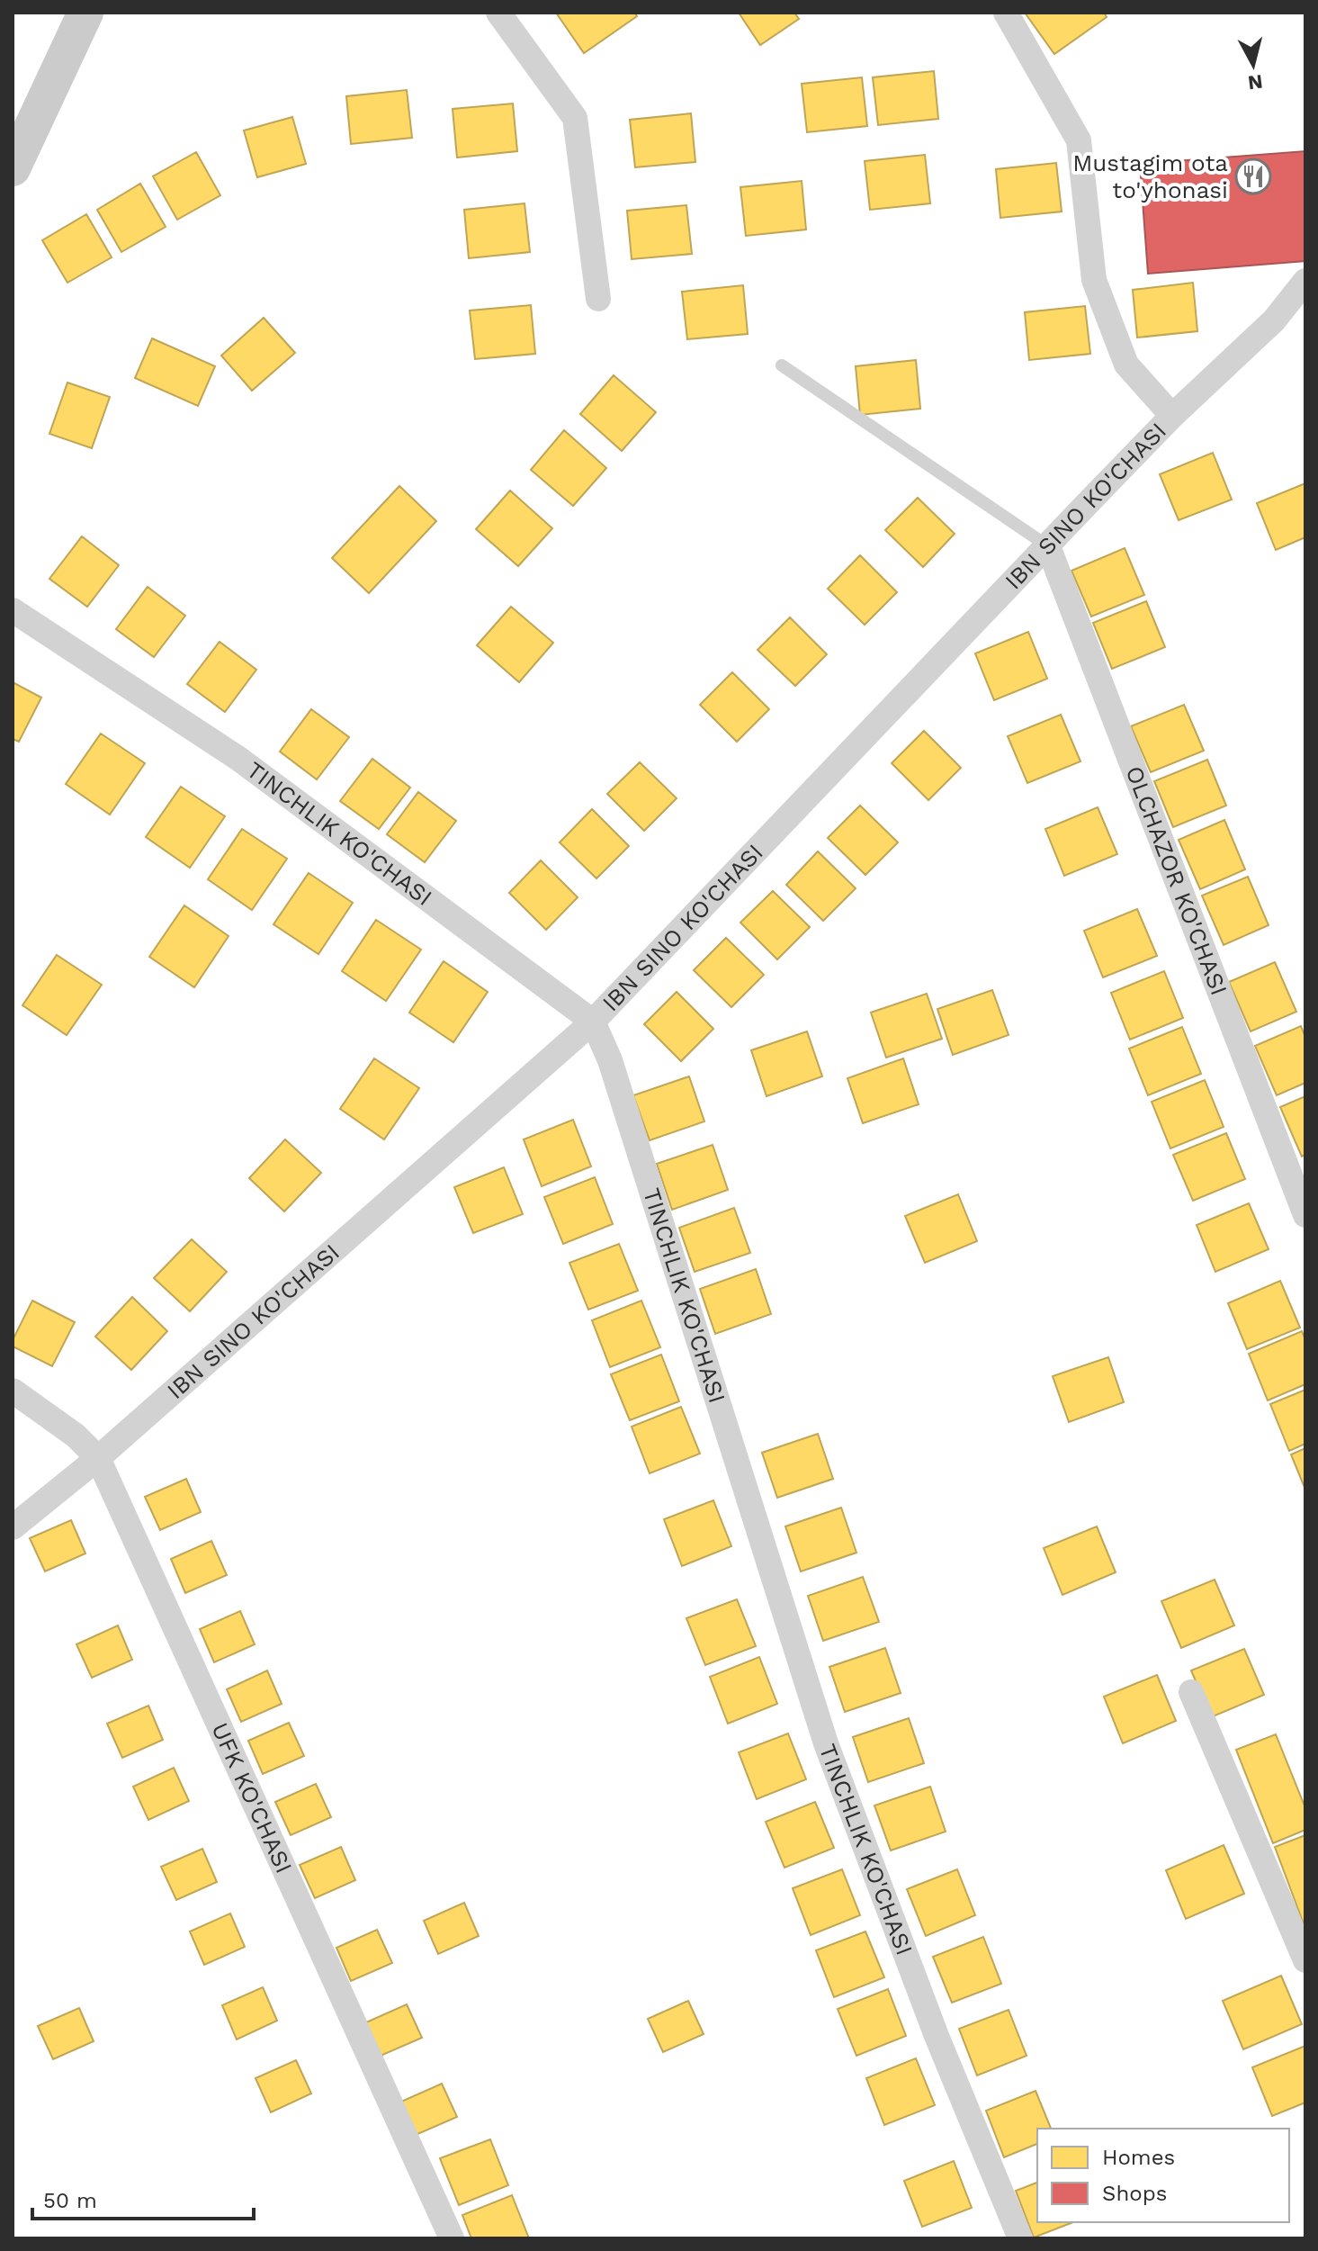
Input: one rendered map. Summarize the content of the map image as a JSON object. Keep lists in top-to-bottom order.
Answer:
{
  "streets": {
    "street": [
      "IBN SINO KO'CHASI",
      "TINCHLIK KO'CHASI",
      "OLCHAZOR KO'CHASI",
      "UFK KO'CHASI"
    ]
  },
  "crossings": [
    ["IBN SINO KO'CHASI", "TINCHLIK KO'CHASI"],
    ["IBN SINO KO'CHASI", "OLCHAZOR KO'CHASI"],
    ["IBN SINO KO'CHASI", "UFK KO'CHASI"]
  ],
  "places": {
    "restaurant": ["Mustagim ota to'yhonasi"]
  },
  "legend": ["Homes", "Shops"],
  "scale_bar": "50 m",
  "north": "bottom"
}
